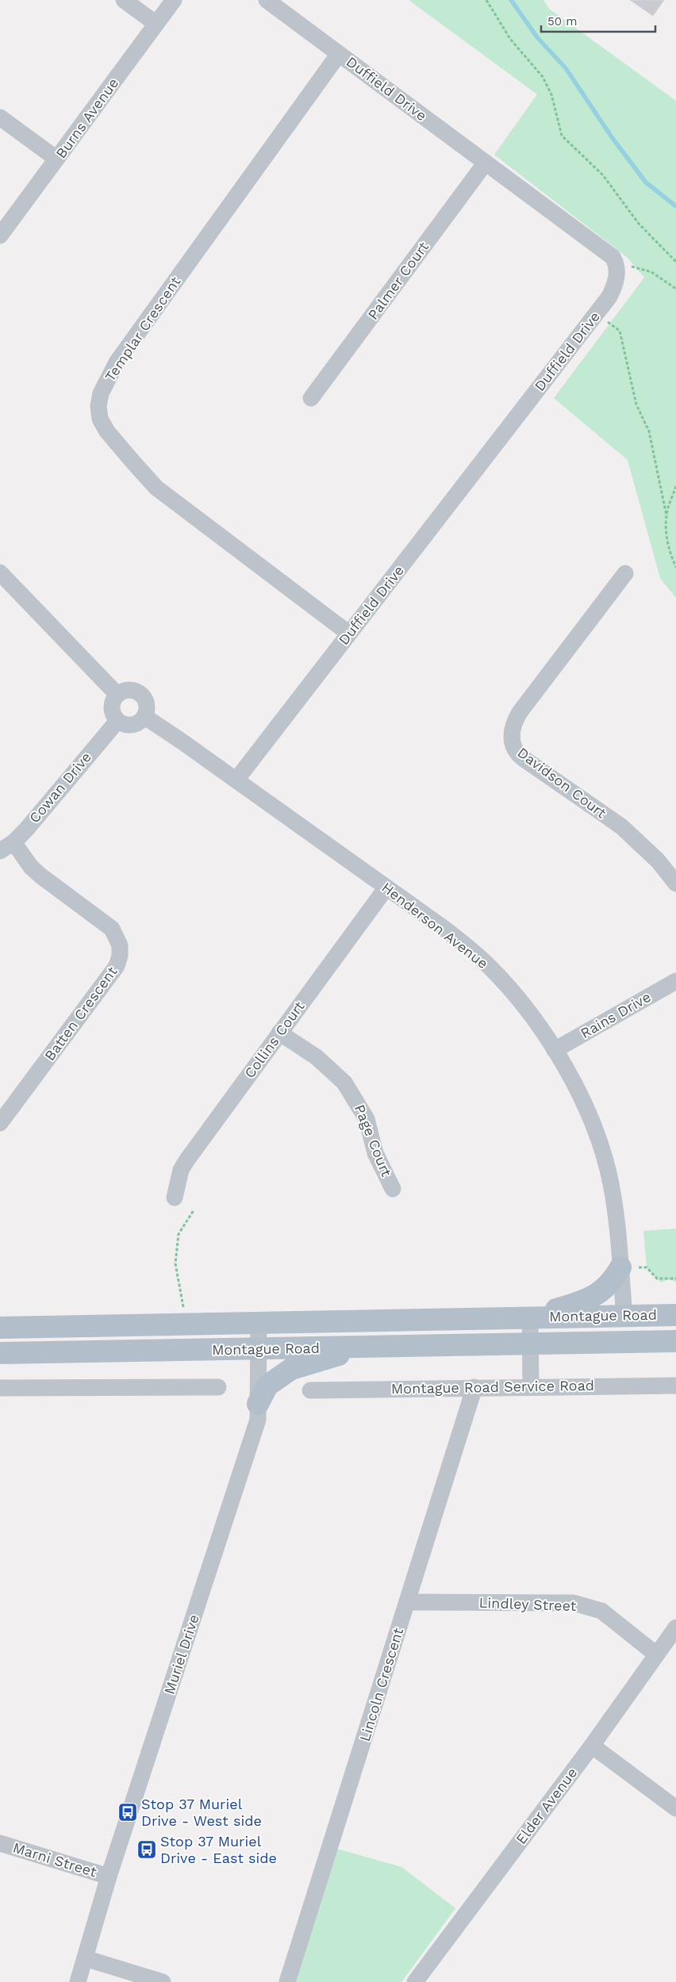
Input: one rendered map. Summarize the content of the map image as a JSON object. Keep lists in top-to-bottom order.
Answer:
{
  "streets": {
    "main road": ["Montague Road"],
    "street": [
      "Duffield Drive",
      "Burns Avenue",
      "Palmer Court",
      "Templar Crescent",
      "Davidson Court",
      "Cowan Drive",
      "Henderson Avenue",
      "Batten Crescent",
      "Rains Drive",
      "Collins Court",
      "Page Court",
      "Montague Road Service Road",
      "Lindley Street",
      "Muriel Drive",
      "Lincoln Crescent",
      "Elder Avenue",
      "Marni Street"
    ]
  },
  "crossings": [
    ["Duffield Drive", "Palmer Court"],
    ["Duffield Drive", "Templar Crescent"],
    ["Duffield Drive", "Henderson Avenue"],
    ["Cowan Drive", "Henderson Avenue"],
    ["Cowan Drive", "Batten Crescent"],
    ["Henderson Avenue", "Rains Drive"],
    ["Henderson Avenue", "Collins Court"],
    ["Henderson Avenue", "Montague Road"],
    ["Collins Court", "Page Court"],
    ["Montague Road", "Montague Road Service Road"],
    ["Montague Road", "Muriel Drive"],
    ["Montague Road Service Road", "Lincoln Crescent"],
    ["Lindley Street", "Lincoln Crescent"],
    ["Lindley Street", "Elder Avenue"],
    ["Muriel Drive", "Marni Street"]
  ],
  "places": {
    "bus stop": ["Stop 37 Muriel Drive - West side", "Stop 37 Muriel Drive - East side"]
  },
  "scale_bar": "50 m"
}
